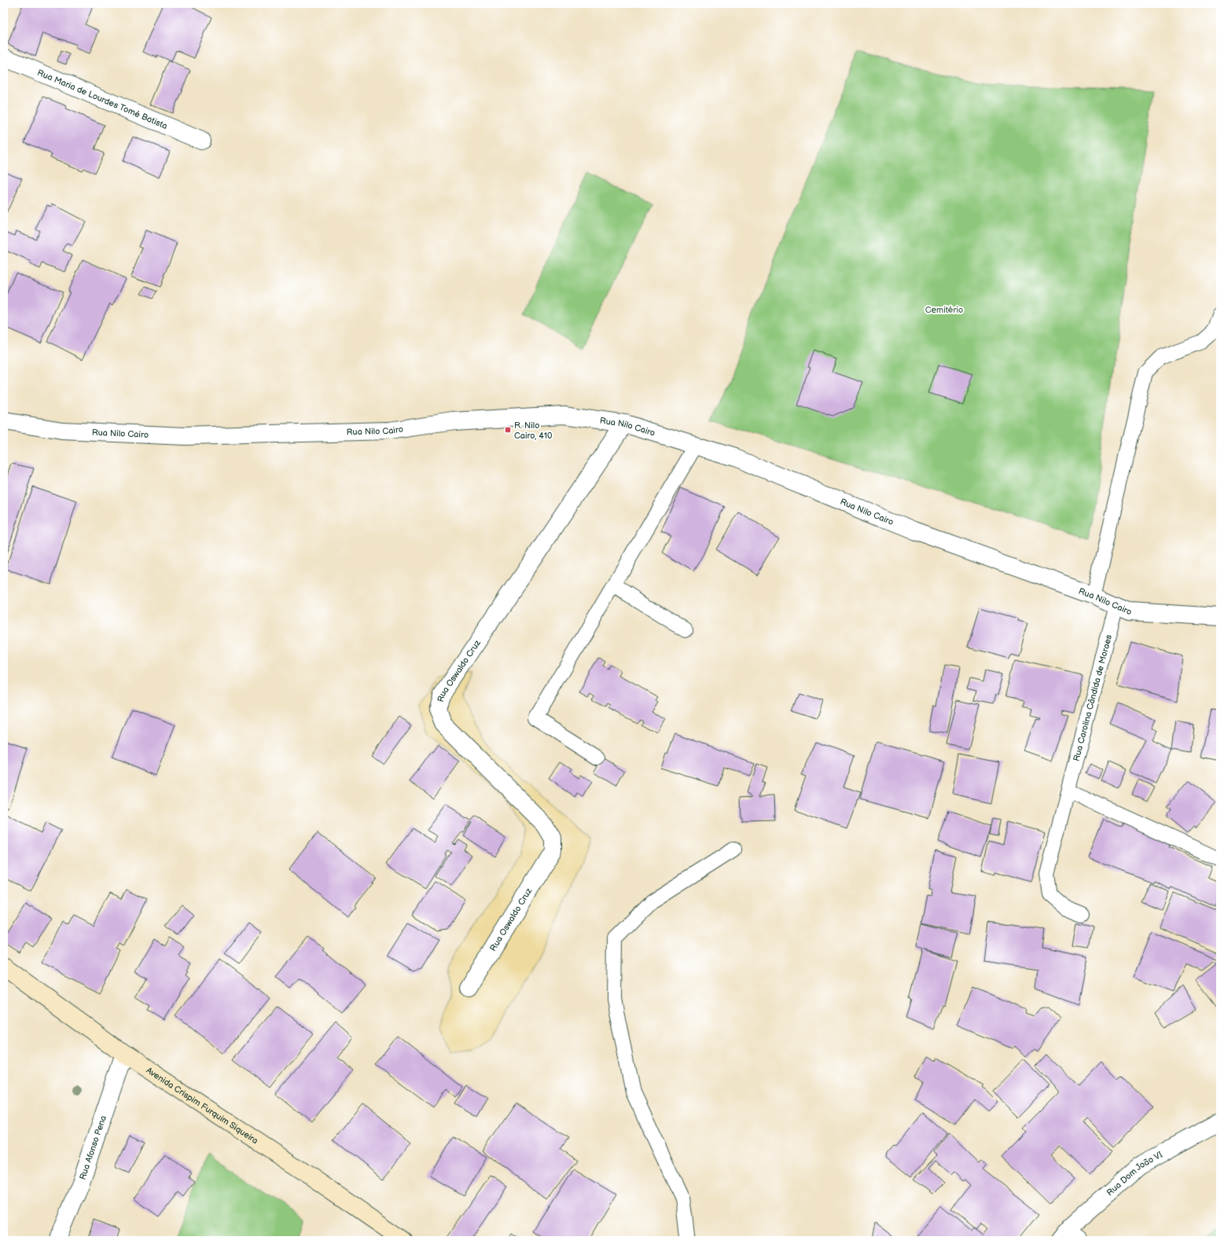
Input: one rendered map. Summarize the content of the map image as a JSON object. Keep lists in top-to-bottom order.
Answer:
{
  "streets": {
    "main road": ["Avenida Crispim Furquim Siqueira"],
    "street": [
      "Rua Maria de Lourdes Tomé Batista",
      "Rua Nilo Cairo",
      "Rua Oswaldo Cruz",
      "Rua Afonso Pena",
      "Rua Dom João VI"
    ],
    "lane": ["Rua Carolina Cândida de Moraes"]
  },
  "crossings": [
    ["Rua Nilo Cairo", "Rua Oswaldo Cruz"],
    ["Rua Nilo Cairo", "Rua Carolina Cândida de Moraes"],
    ["Avenida Crispim Furquim Siqueira", "Rua Afonso Pena"]
  ],
  "parks": ["Cemitério"],
  "places": {
    "transit": ["R. Nilo Cairo, 410"]
  }
}
